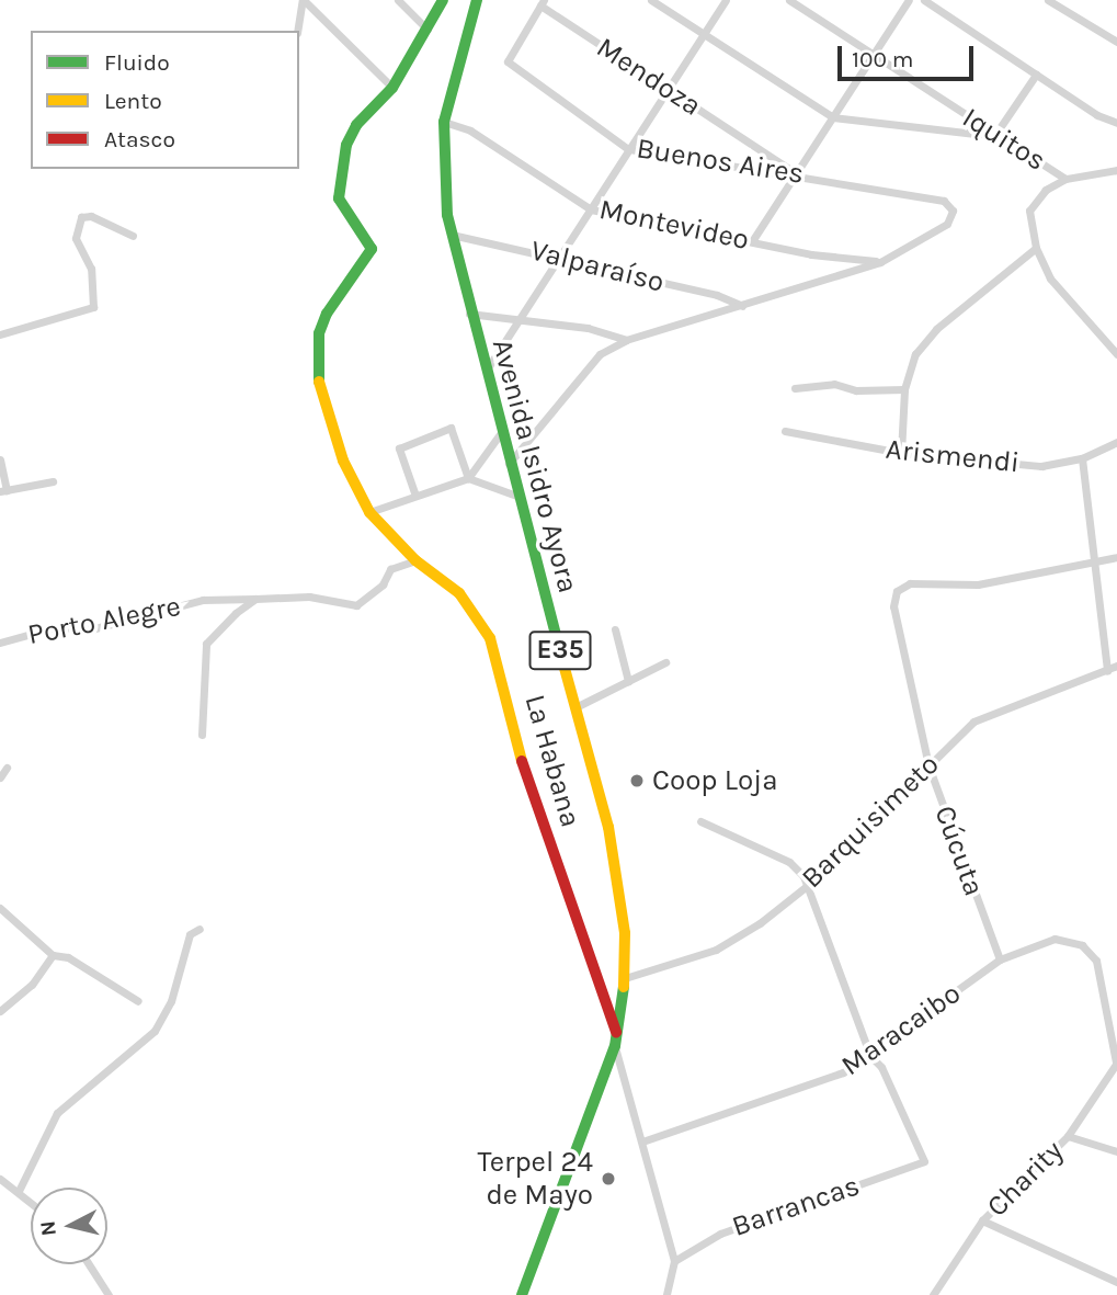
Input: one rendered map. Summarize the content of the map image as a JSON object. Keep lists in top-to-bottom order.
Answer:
{
  "streets": {
    "main road": ["Avenida Isidro Ayora", "E35", "La Habana"],
    "street": [
      "Mendoza",
      "Iquitos",
      "Buenos Aires",
      "Montevideo",
      "Valparaíso",
      "Arismendi",
      "Porto Alegre",
      "Barquisimeto",
      "Cúcuta",
      "Maracaibo",
      "Charity",
      "Barrancas"
    ]
  },
  "crossings": [
    ["Mendoza", "Buenos Aires"],
    ["Buenos Aires", "Montevideo"],
    ["Montevideo", "Avenida Isidro Ayora"],
    ["Valparaíso", "Avenida Isidro Ayora"],
    ["Avenida Isidro Ayora", "La Habana"],
    ["Avenida Isidro Ayora", "Barquisimeto"],
    ["Porto Alegre", "La Habana"],
    ["La Habana", "Maracaibo"],
    ["La Habana", "Barrancas"],
    ["Barquisimeto", "Cúcuta"],
    ["Cúcuta", "Maracaibo"],
    ["Maracaibo", "Charity"],
    ["Maracaibo", "Barrancas"]
  ],
  "places": ["Coop Loja", "Terpel 24 de Mayo"],
  "legend": ["Fluido", "Lento", "Atasco"],
  "scale_bar": "100 m",
  "north": "left"
}
